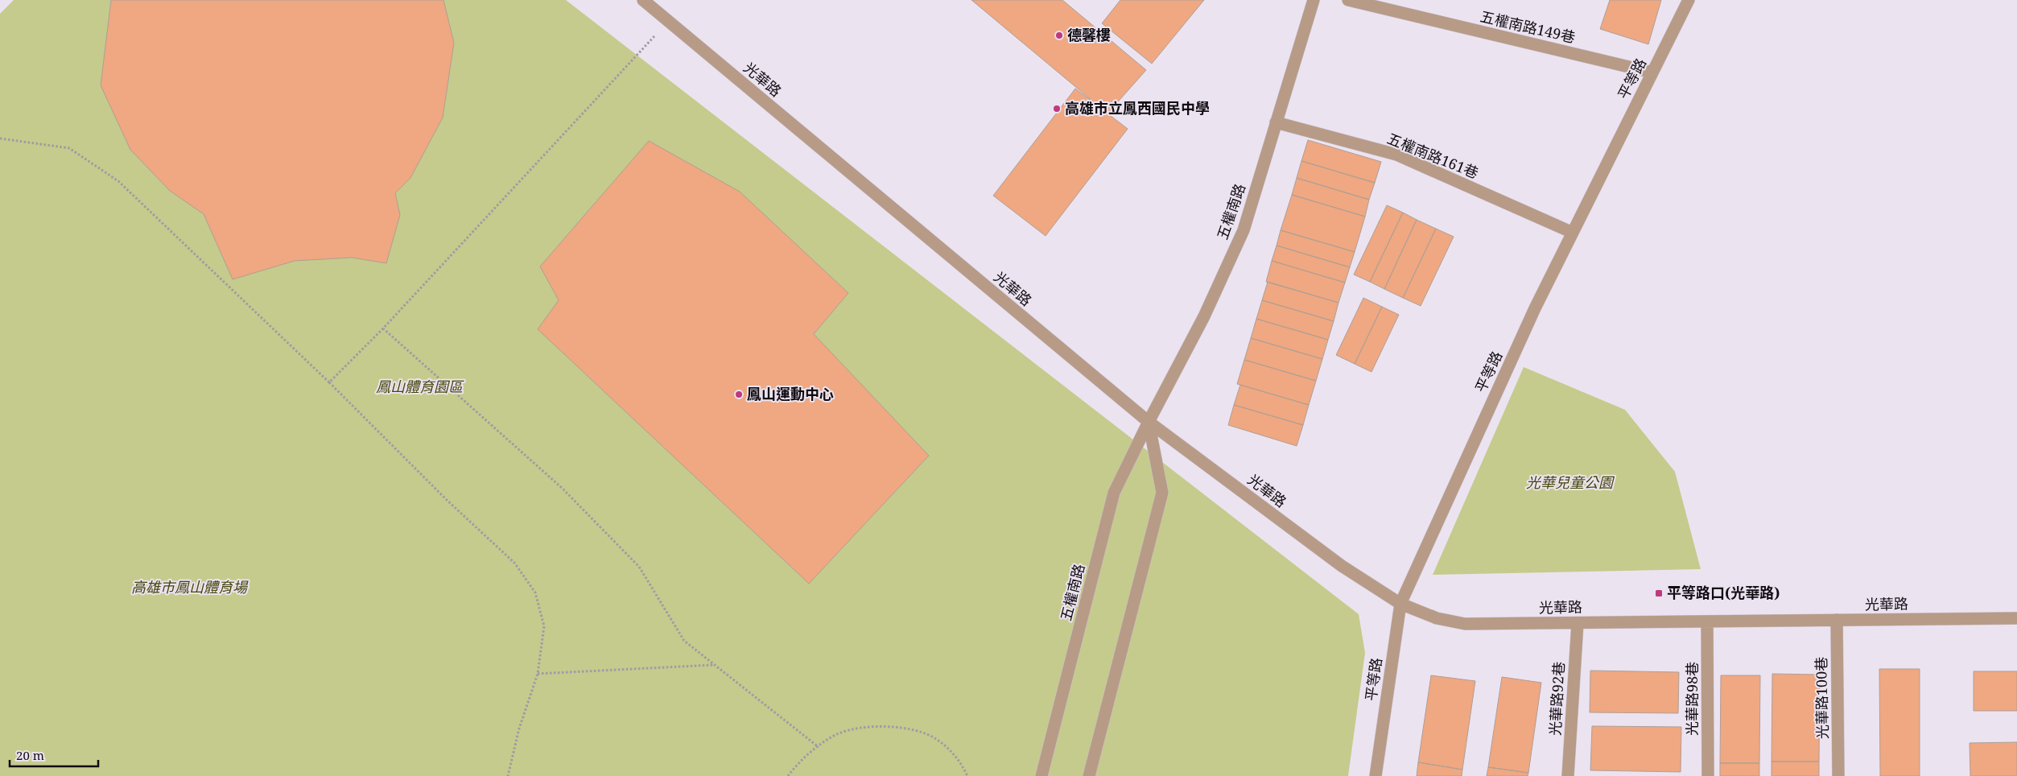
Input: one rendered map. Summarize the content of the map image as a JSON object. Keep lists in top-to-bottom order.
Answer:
{
  "streets": {
    "street": [
      "五權南路149巷",
      "平等路",
      "光華路",
      "五權南路161巷",
      "五權南路",
      "光華路100巷",
      "光華路92巷",
      "光華路98巷"
    ]
  },
  "crossings": [
    ["五權南路149巷", "平等路"],
    ["平等路", "光華路"],
    ["平等路", "五權南路161巷"],
    ["光華路", "五權南路"],
    ["光華路", "光華路100巷"],
    ["光華路", "光華路92巷"],
    ["光華路", "光華路98巷"],
    ["五權南路161巷", "五權南路"]
  ],
  "parks": ["鳳山體育園區", "光華兒童公園", "高雄市鳳山體育場"],
  "places": {
    "other": ["德馨樓", "高雄市立鳳西國民中學", "鳳山運動中心"],
    "transit": ["平等路口(光華路)"]
  },
  "scale_bar": "20 m"
}
